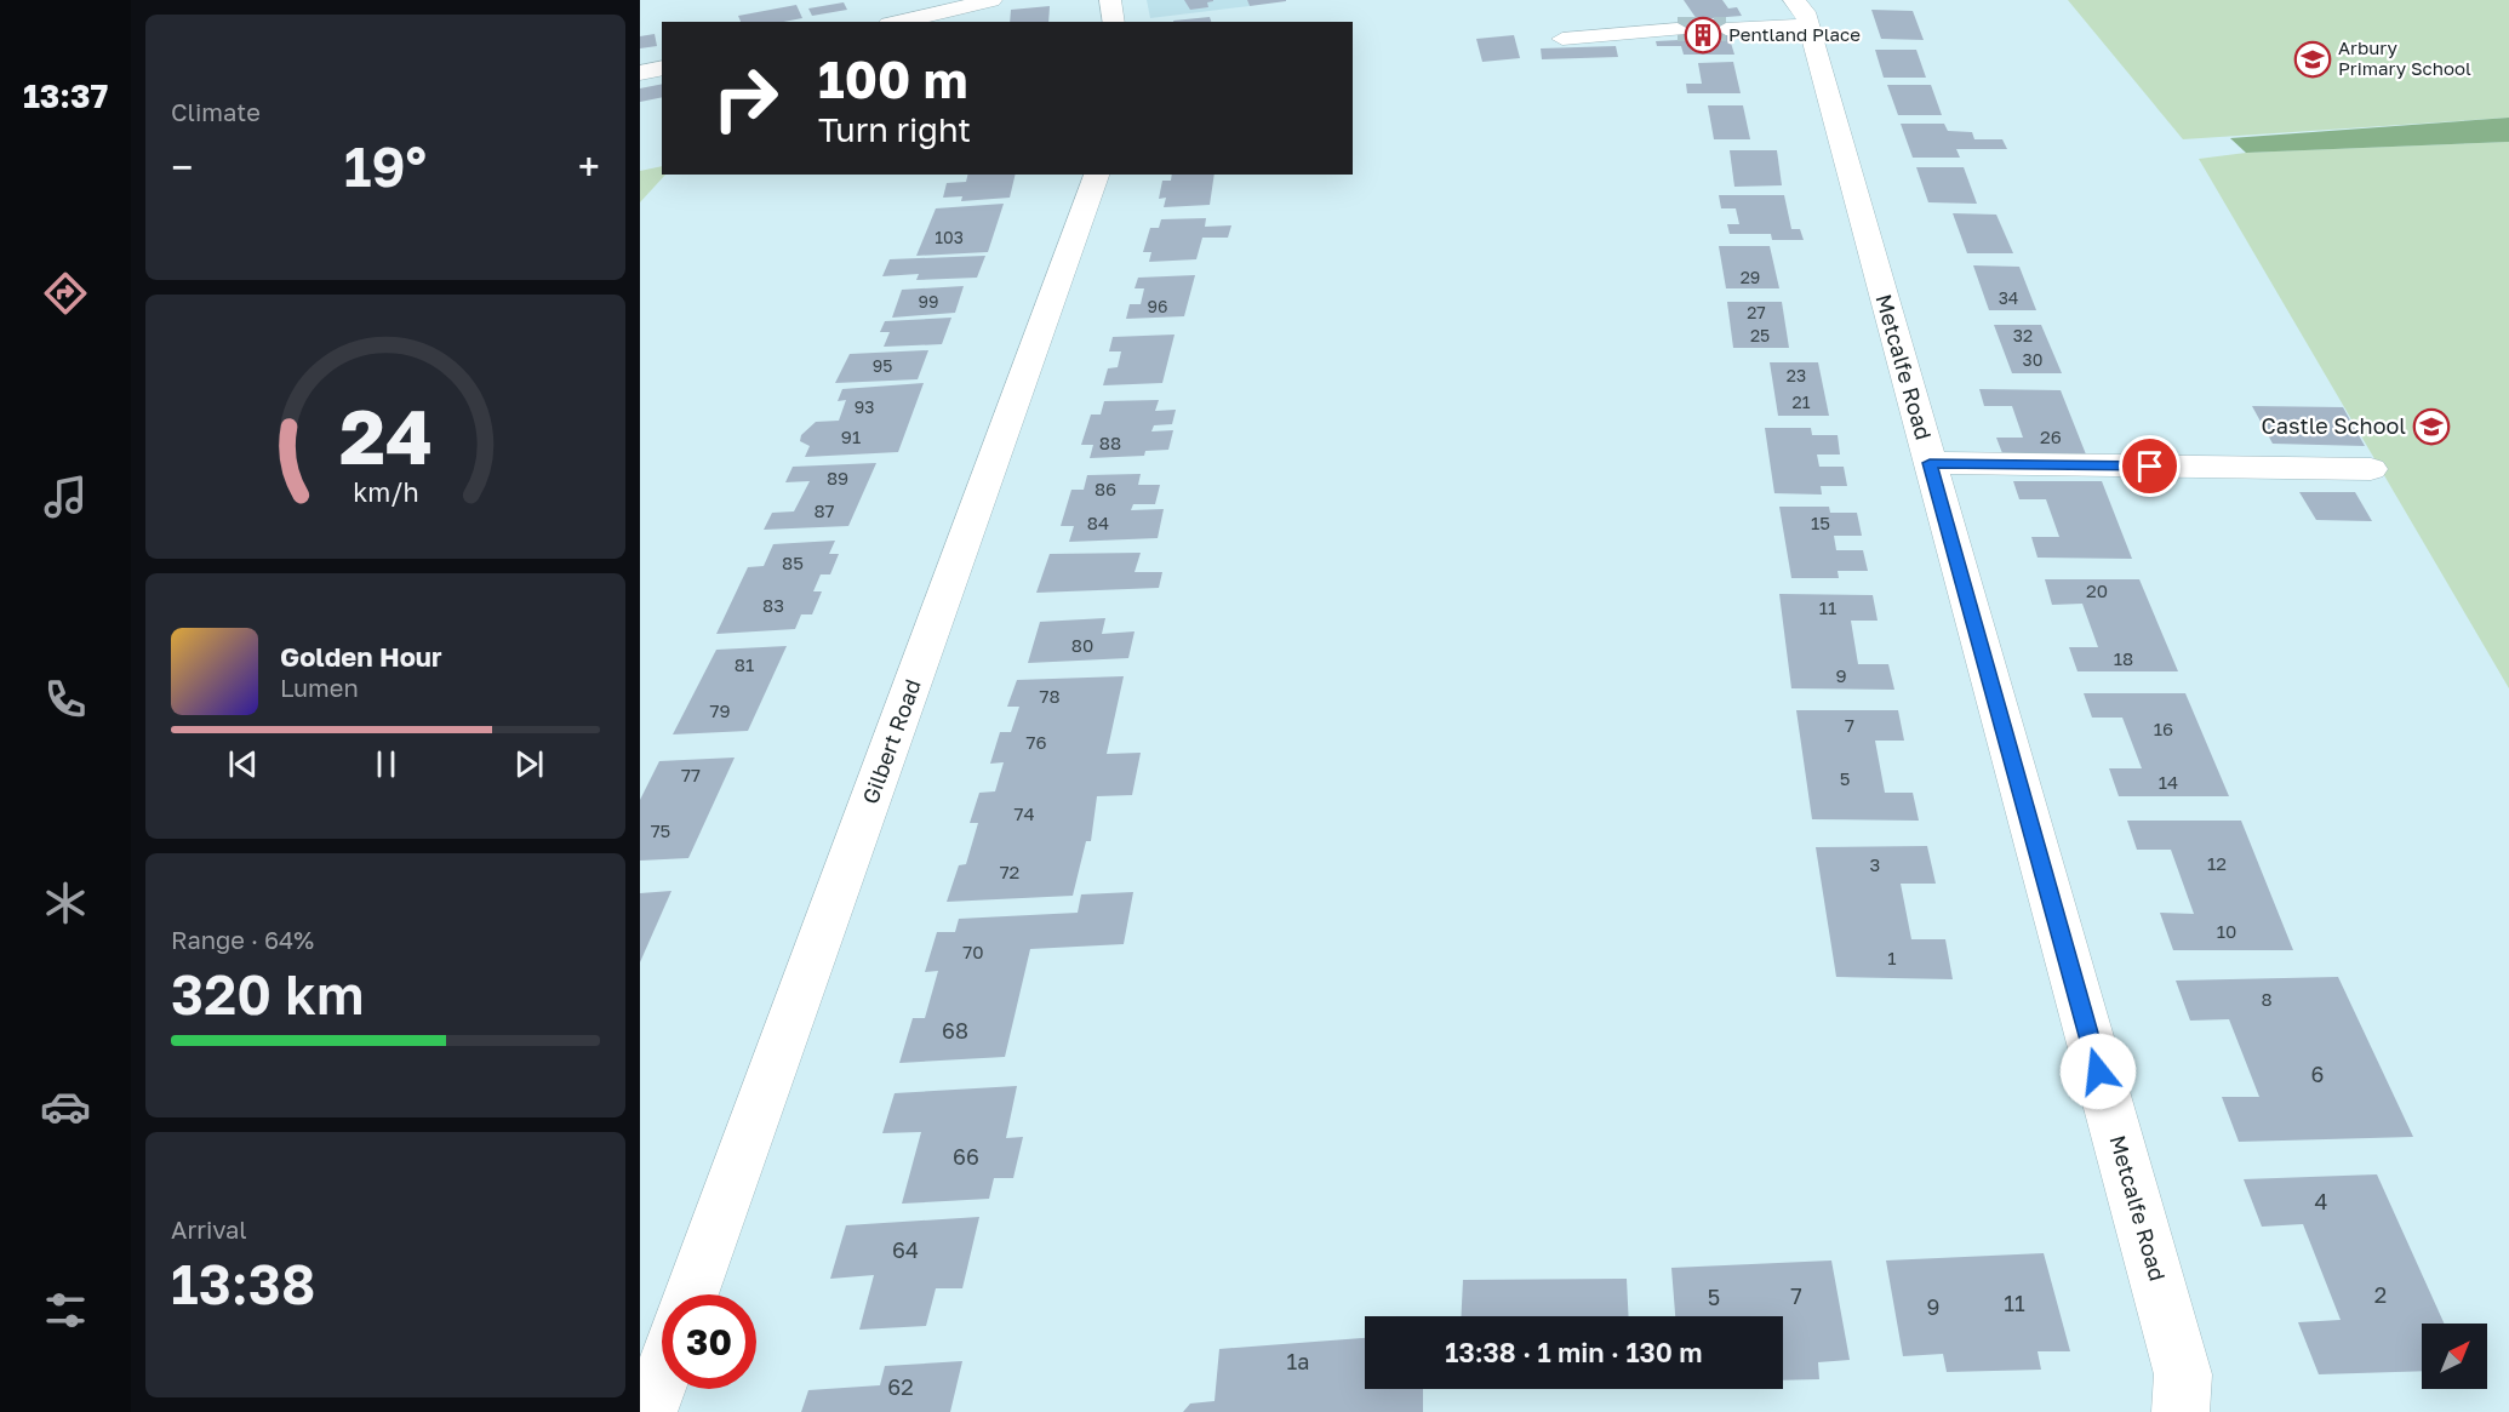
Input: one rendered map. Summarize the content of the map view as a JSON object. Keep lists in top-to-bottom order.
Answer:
{
  "streets": {
    "street": ["Metcalfe Road", "Gilbert Road"]
  },
  "places": {
    "building": ["Pentland Place"],
    "school or university": ["Arbury Primary School", "Castle School"]
  },
  "house_numbers": [
    "103",
    "29",
    "34",
    "99",
    "96",
    "27",
    "25",
    "32",
    "30",
    "95",
    "23",
    "21",
    "93",
    "91",
    "26",
    "88",
    "89",
    "86",
    "87",
    "84",
    "15",
    "85",
    "20",
    "83",
    "11",
    "80",
    "18",
    "81",
    "9",
    "78",
    "79",
    "7",
    "16",
    "76",
    "77",
    "5",
    "14",
    "74",
    "75",
    "12",
    "3",
    "72",
    "10",
    "70",
    "1",
    "8",
    "68",
    "6",
    "66",
    "4",
    "64",
    "2",
    "7",
    "5",
    "11",
    "9",
    "1a",
    "62"
  ],
  "north": "top right",
  "page": {
    "tabs": "13:37",
    "tile": [
      "Climate",
      ["Range · 64%", "320 km"],
      ["Arrival", "13:38"]
    ],
    "turn": ["100 m", "Turn right"],
    "heat": ["−", "19°", "+"],
    "song": ["Golden Hour", "Lumen"],
    "limit": "30",
    "trip": "13:38 · 1 min · 130 m",
    "gauge": ["24", "km/h"]
  }
}
